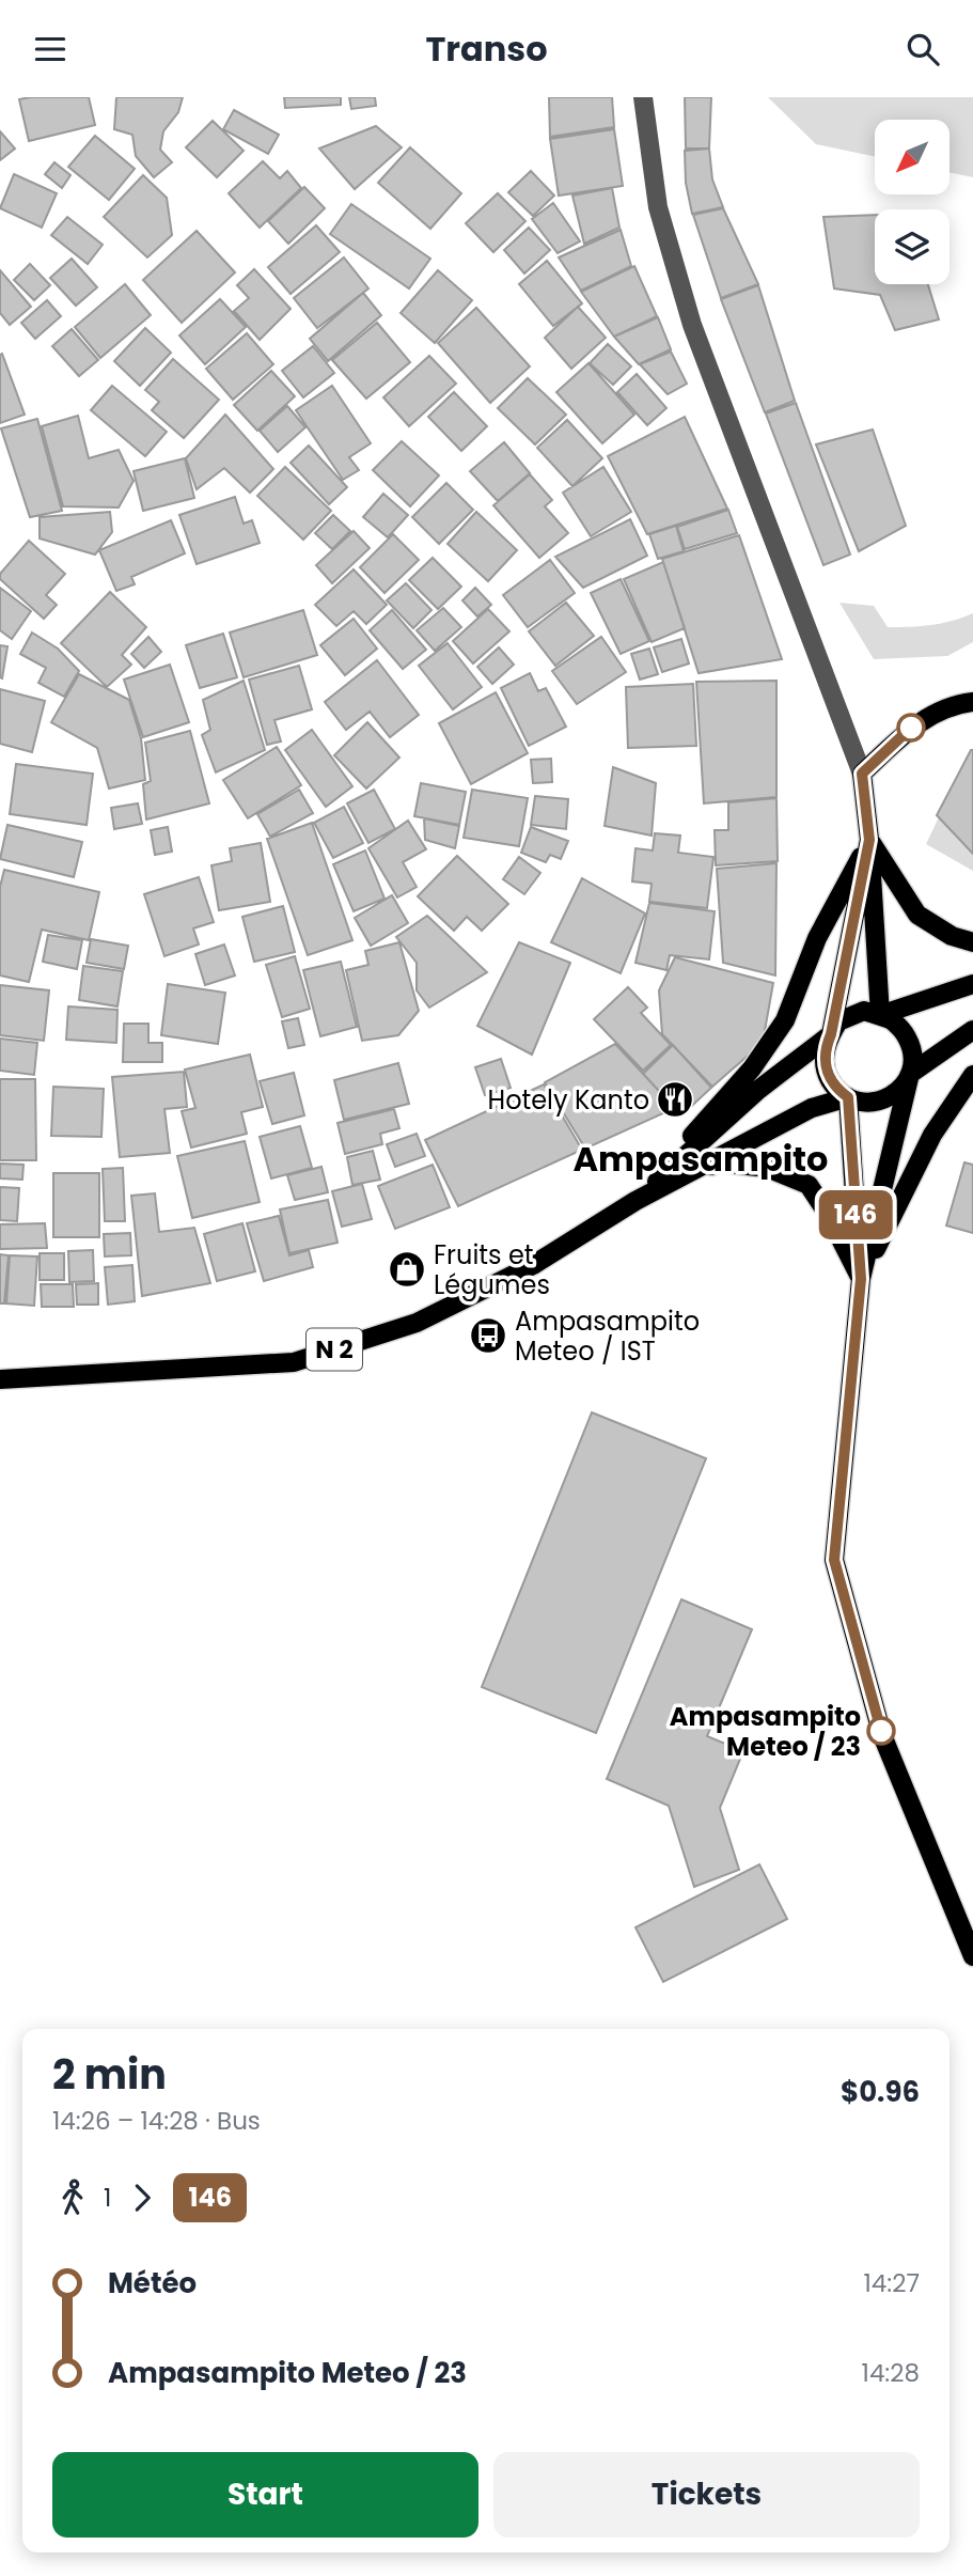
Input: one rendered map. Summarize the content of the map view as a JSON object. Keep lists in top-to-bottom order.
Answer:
{
  "streets": {
    "main road": ["N 2"]
  },
  "districts": ["Ampasampito"],
  "places": {
    "restaurant": ["Hotely Kanto"],
    "shop": ["Fruits et Légumes"],
    "bus stop": ["Ampasampito Meteo / IST"],
    "other": ["Ampasampito Meteo / 23"]
  },
  "lines": ["bus line 146"],
  "north": "bottom left",
  "page": {
    "header": "Transo",
    "on_map": "146",
    "heading": ["2 min", "14:26 – 14:28 · Bus", "$0.96"],
    "legs": ["1", "146"],
    "list": [
      {
        "name": "Météo",
        "value": "14:27"
      },
      {
        "name": "Ampasampito Meteo / 23",
        "value": "14:28"
      }
    ],
    "buttons": ["Start", "Tickets"]
  }
}
